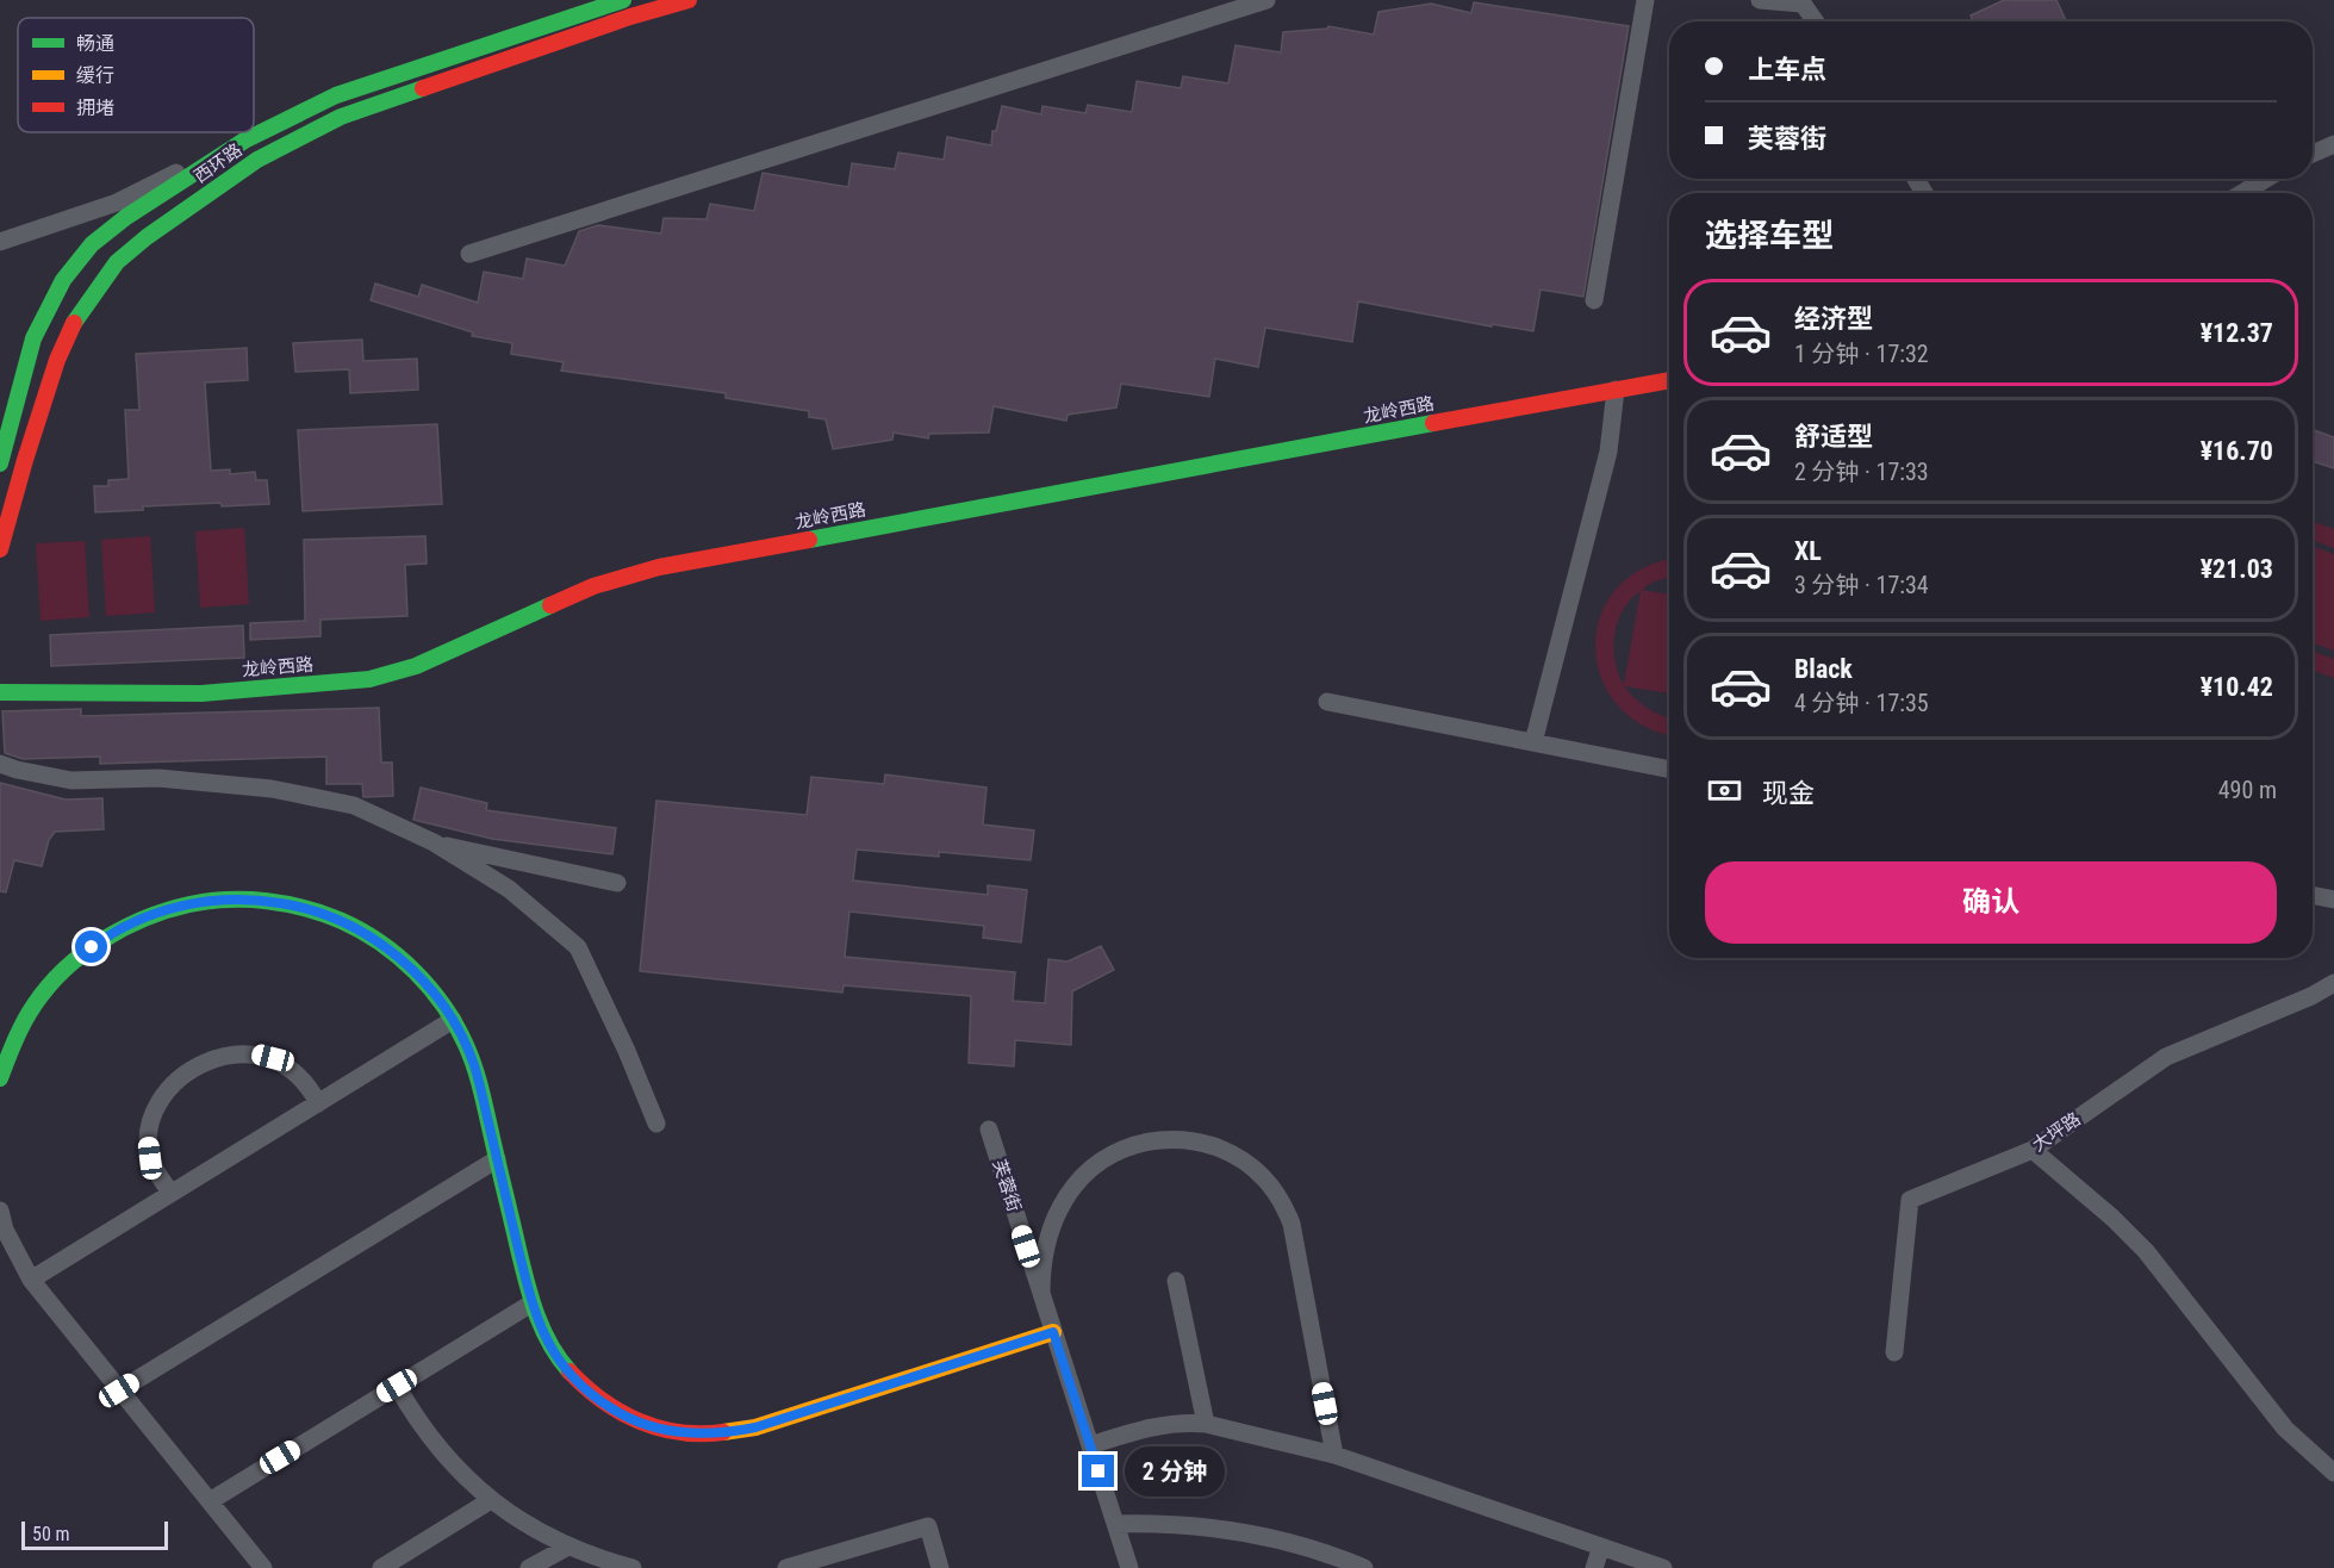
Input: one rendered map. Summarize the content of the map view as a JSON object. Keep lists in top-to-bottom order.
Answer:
{
  "streets": {
    "street": [
      "西环路",
      "龙岭西路",
      "大坪路",
      "芙蓉街"
    ]
  },
  "legend": ["畅通", "缓行", "拥堵"],
  "scale_bar": "50 m",
  "page": {
    "banner": ["上车点", "芙蓉街"],
    "heading": "选择车型",
    "list": [
      {
        "name": "经济型",
        "note": "1 分钟 · 17:32",
        "value": "¥12.37"
      },
      {
        "name": "舒适型",
        "note": "2 分钟 · 17:33",
        "value": "¥16.70"
      },
      {
        "name": "XL",
        "note": "3 分钟 · 17:34",
        "value": "¥21.03"
      },
      {
        "name": "Black",
        "note": "4 分钟 · 17:35",
        "value": "¥10.42"
      }
    ],
    "pay": ["现金", "490 m"],
    "buttons": "确认",
    "bubble": "2 分钟",
    "scale": "50 m"
  }
}
